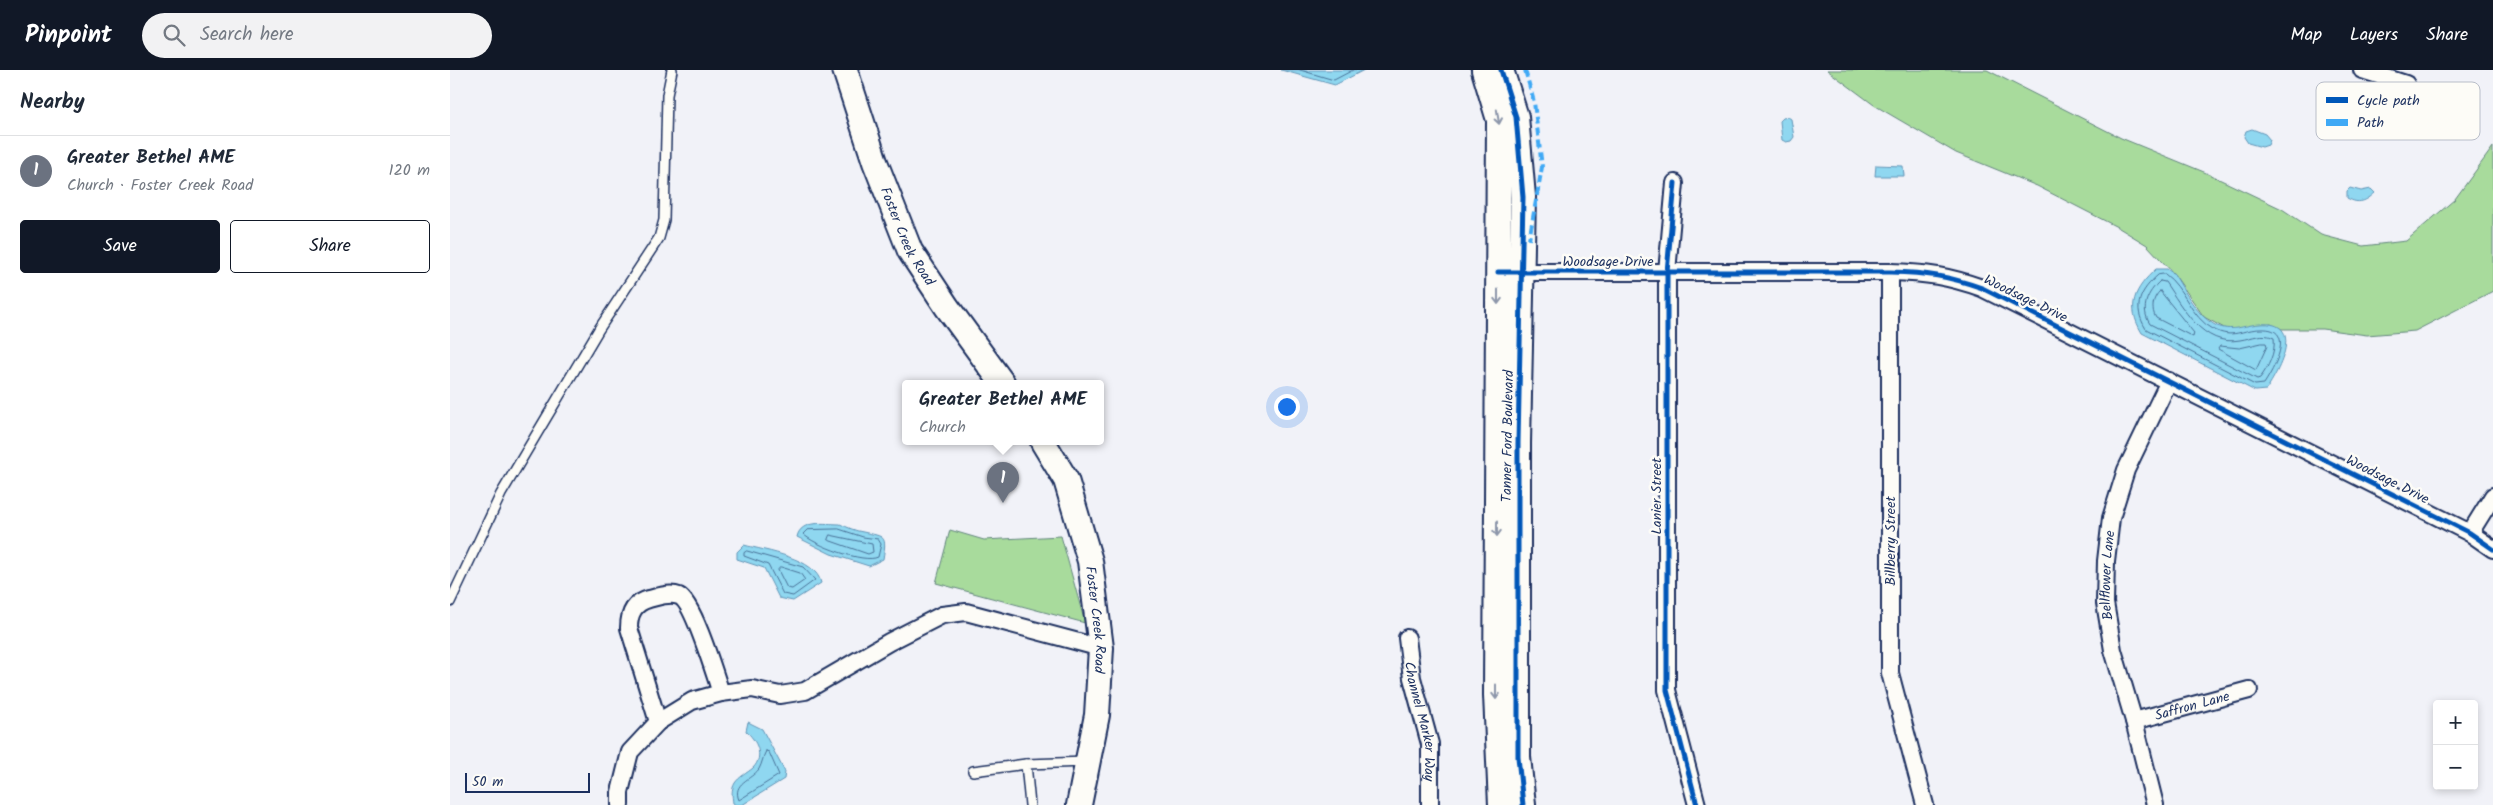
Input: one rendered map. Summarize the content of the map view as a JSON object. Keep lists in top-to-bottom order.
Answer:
{
  "streets": {
    "street": [
      "Foster Creek Road",
      "Woodsage Drive",
      "Tanner Ford Boulevard",
      "Lanier Street",
      "Billberry Street",
      "Bellflower Lane",
      "Saffron Lane",
      "Channel Marker Way"
    ]
  },
  "crossings": [
    ["Woodsage Drive", "Tanner Ford Boulevard"],
    ["Woodsage Drive", "Lanier Street"],
    ["Woodsage Drive", "Billberry Street"],
    ["Woodsage Drive", "Bellflower Lane"],
    ["Bellflower Lane", "Saffron Lane"]
  ],
  "legend": ["Cycle path", "Path"],
  "scale_bar": "50 m",
  "page": {
    "header": "Pinpoint",
    "search": "Search here",
    "nav": ["Map", "Layers", "Share"],
    "heading": "Nearby",
    "list": [
      {
        "mark": "1",
        "name": "Greater Bethel AME",
        "note": "Church · Foster Creek Road",
        "value": "120 m"
      }
    ],
    "buttons": ["Save", "Share"],
    "popup": ["Greater Bethel AME", "Church"],
    "pins": "1",
    "map_buttons": ["+", "−"],
    "scale": "50 m"
  }
}
